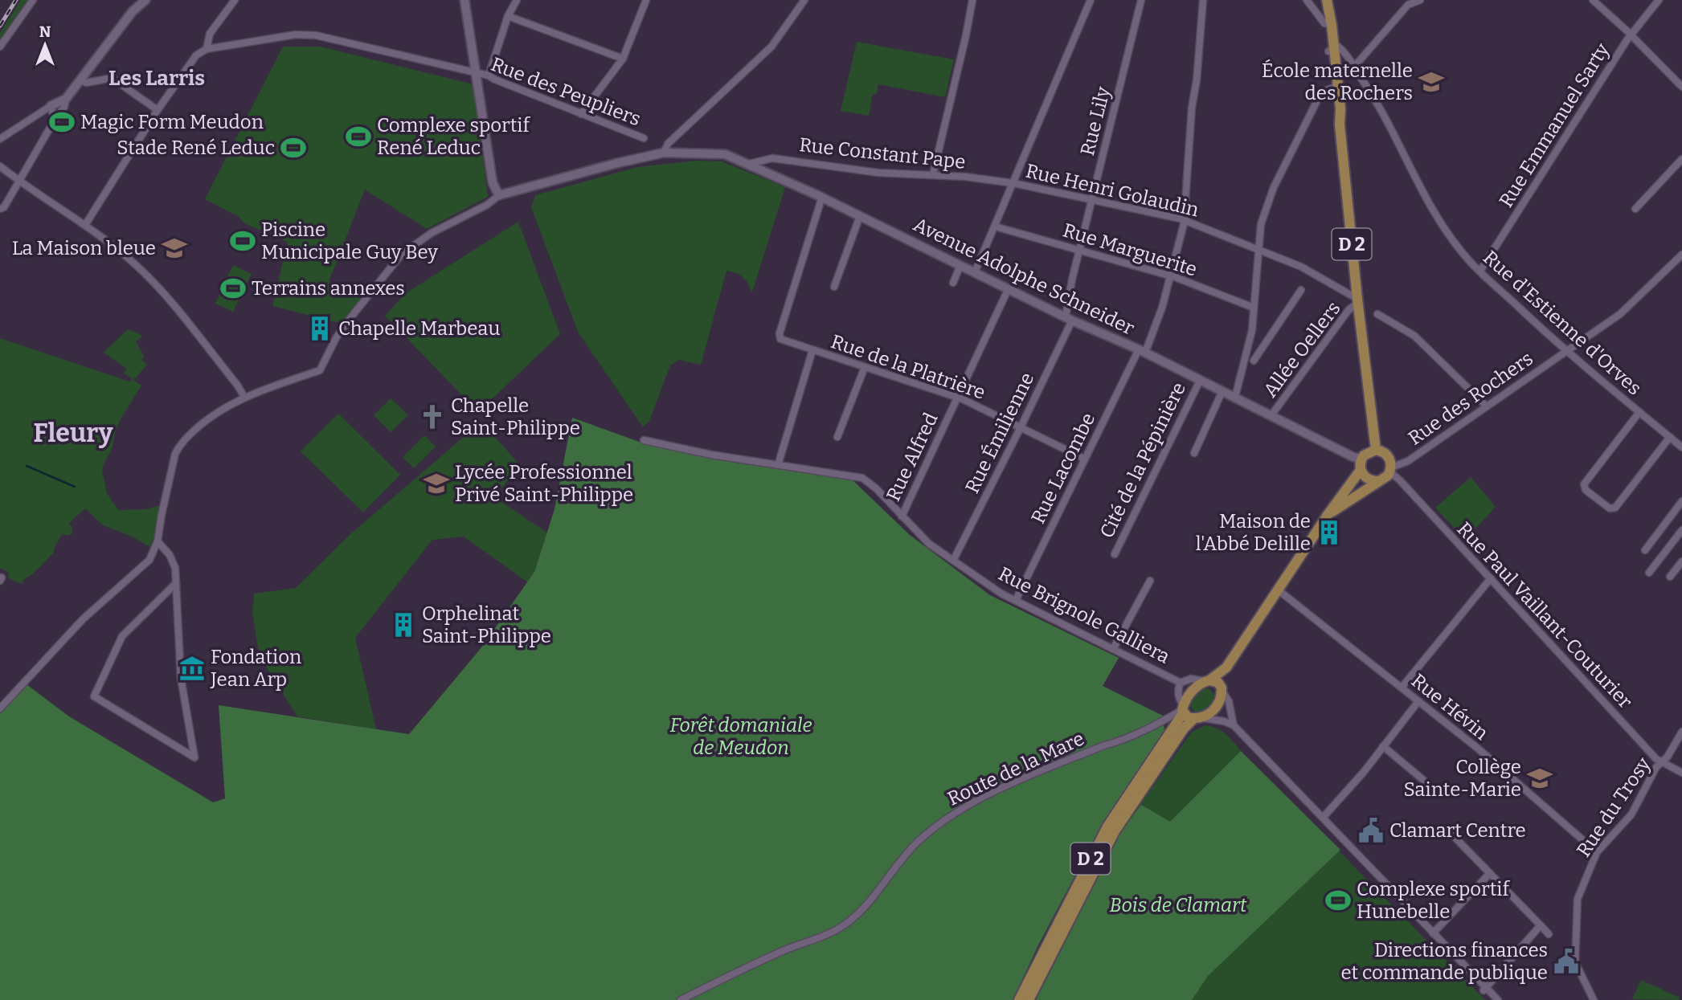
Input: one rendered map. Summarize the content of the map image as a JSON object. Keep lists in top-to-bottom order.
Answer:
{
  "streets": {
    "main road": ["D 2"],
    "street": [
      "Rue des Peupliers",
      "Rue Lily",
      "Rue Emmanuel Sarty",
      "Rue Constant Pape",
      "Rue Henri Golaudin",
      "Rue Marguerite",
      "Avenue Adolphe Schneider",
      "Rue d'Estienne d'Orves",
      "Allée Oellers",
      "Rue de la Platrière",
      "Rue des Rochers",
      "Rue Émilienne",
      "Rue Alfred",
      "Cité de la Pépinière",
      "Rue Lacombe",
      "Rue Brignole Galliera",
      "Rue Paul Vaillant-Couturier",
      "Rue Hévin",
      "Route de la Mare",
      "Rue du Trosy"
    ]
  },
  "crossings": [
    ["Rue Lily", "Rue Henri Golaudin"],
    ["Rue Lily", "Rue Marguerite"],
    ["Rue Lily", "Avenue Adolphe Schneider"],
    ["Rue Lily", "Rue Émilienne"],
    ["Rue Emmanuel Sarty", "Rue d'Estienne d'Orves"],
    ["Rue Constant Pape", "Rue Henri Golaudin"],
    ["Rue Constant Pape", "Avenue Adolphe Schneider"],
    ["Rue Henri Golaudin", "D 2"],
    ["Rue Henri Golaudin", "Allée Oellers"],
    ["Rue Henri Golaudin", "Rue Lacombe"],
    ["D 2", "Avenue Adolphe Schneider"],
    ["D 2", "Rue d'Estienne d'Orves"],
    ["D 2", "Allée Oellers"],
    ["D 2", "Rue des Rochers"],
    ["D 2", "Rue Paul Vaillant-Couturier"],
    ["D 2", "Route de la Mare"],
    ["Rue Marguerite", "Rue Lacombe"],
    ["Avenue Adolphe Schneider", "Allée Oellers"],
    ["Avenue Adolphe Schneider", "Rue de la Platrière"],
    ["Avenue Adolphe Schneider", "Rue des Rochers"],
    ["Avenue Adolphe Schneider", "Rue Émilienne"],
    ["Avenue Adolphe Schneider", "Rue Alfred"],
    ["Avenue Adolphe Schneider", "Cité de la Pépinière"],
    ["Avenue Adolphe Schneider", "Rue Lacombe"],
    ["Avenue Adolphe Schneider", "Rue Paul Vaillant-Couturier"],
    ["Rue d'Estienne d'Orves", "Rue des Rochers"],
    ["Rue de la Platrière", "Rue Émilienne"],
    ["Rue de la Platrière", "Rue Alfred"],
    ["Rue de la Platrière", "Rue Lacombe"],
    ["Rue des Rochers", "Rue Paul Vaillant-Couturier"],
    ["Rue Émilienne", "Rue Brignole Galliera"],
    ["Rue Alfred", "Rue Brignole Galliera"],
    ["Rue Lacombe", "Rue Brignole Galliera"],
    ["Rue Paul Vaillant-Couturier", "Rue du Trosy"],
    ["Rue Hévin", "Rue du Trosy"]
  ],
  "districts": ["Les Larris", "Fleury"],
  "parks": ["Forêt domaniale de Meudon", "Bois de Clamart"],
  "places": {
    "school or university": [
      "École maternelle des Rochers",
      "La Maison bleue",
      "Lycée Professionnel Privé Saint-Philippe",
      "Collège Sainte-Marie"
    ],
    "sports": [
      "Magic Form Meudon",
      "Complexe sportif René Leduc",
      "Stade René Leduc",
      "Piscine Municipale Guy Bey",
      "Terrains annexes",
      "Complexe sportif Hunebelle"
    ],
    "building": ["Chapelle Marbeau", "Maison de l'Abbé Delille", "Orphelinat Saint-Philippe"],
    "church": ["Chapelle Saint-Philippe"],
    "museum": ["Fondation Jean Arp"],
    "public building": ["Clamart Centre", "Directions finances et commande publique"]
  },
  "north": "top"
}
